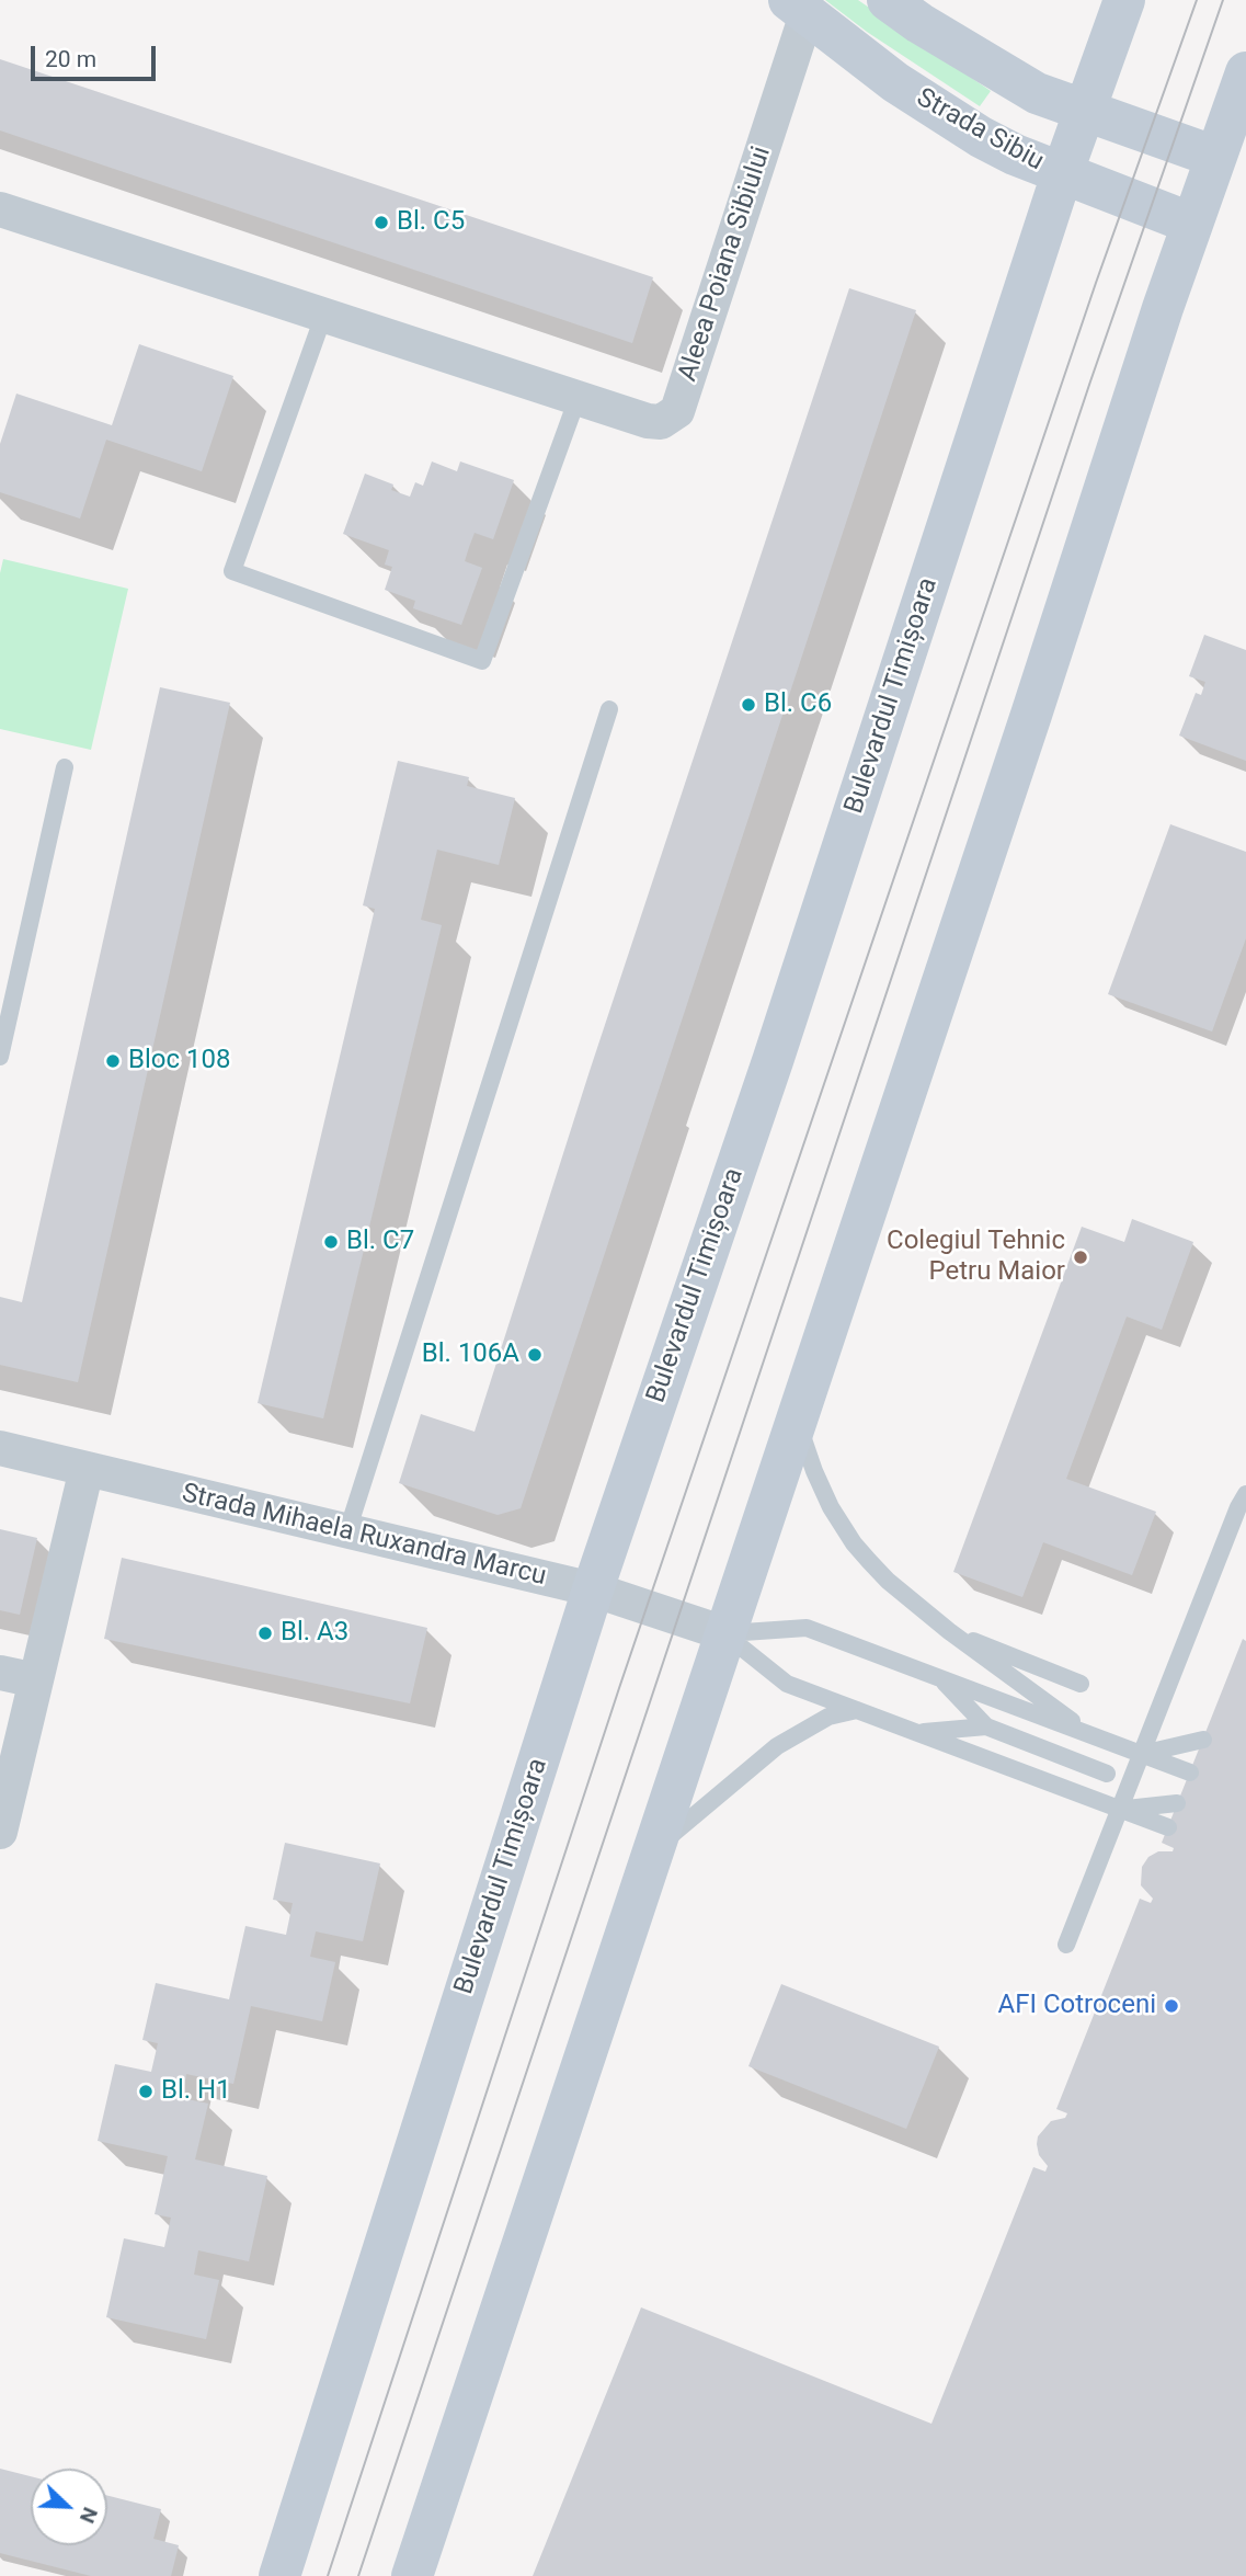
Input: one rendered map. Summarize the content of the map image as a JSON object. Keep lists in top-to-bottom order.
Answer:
{
  "streets": {
    "main road": ["Strada Sibiu", "Bulevardul Timișoara"],
    "street": ["Aleea Poiana Sibiului", "Strada Mihaela Ruxandra Marcu"]
  },
  "crossings": [
    ["Strada Sibiu", "Aleea Poiana Sibiului"],
    ["Strada Sibiu", "Bulevardul Timișoara"],
    ["Bulevardul Timișoara", "Strada Mihaela Ruxandra Marcu"]
  ],
  "places": [
    "Bl. C5",
    "Bl. C6",
    "Bloc 108",
    "Bl. C7",
    "Colegiul Tehnic Petru Maior",
    "Bl. 106A",
    "Bl. A3",
    "AFI Cotroceni",
    "Bl. H1"
  ],
  "scale_bar": "20 m",
  "north": "bottom right"
}
